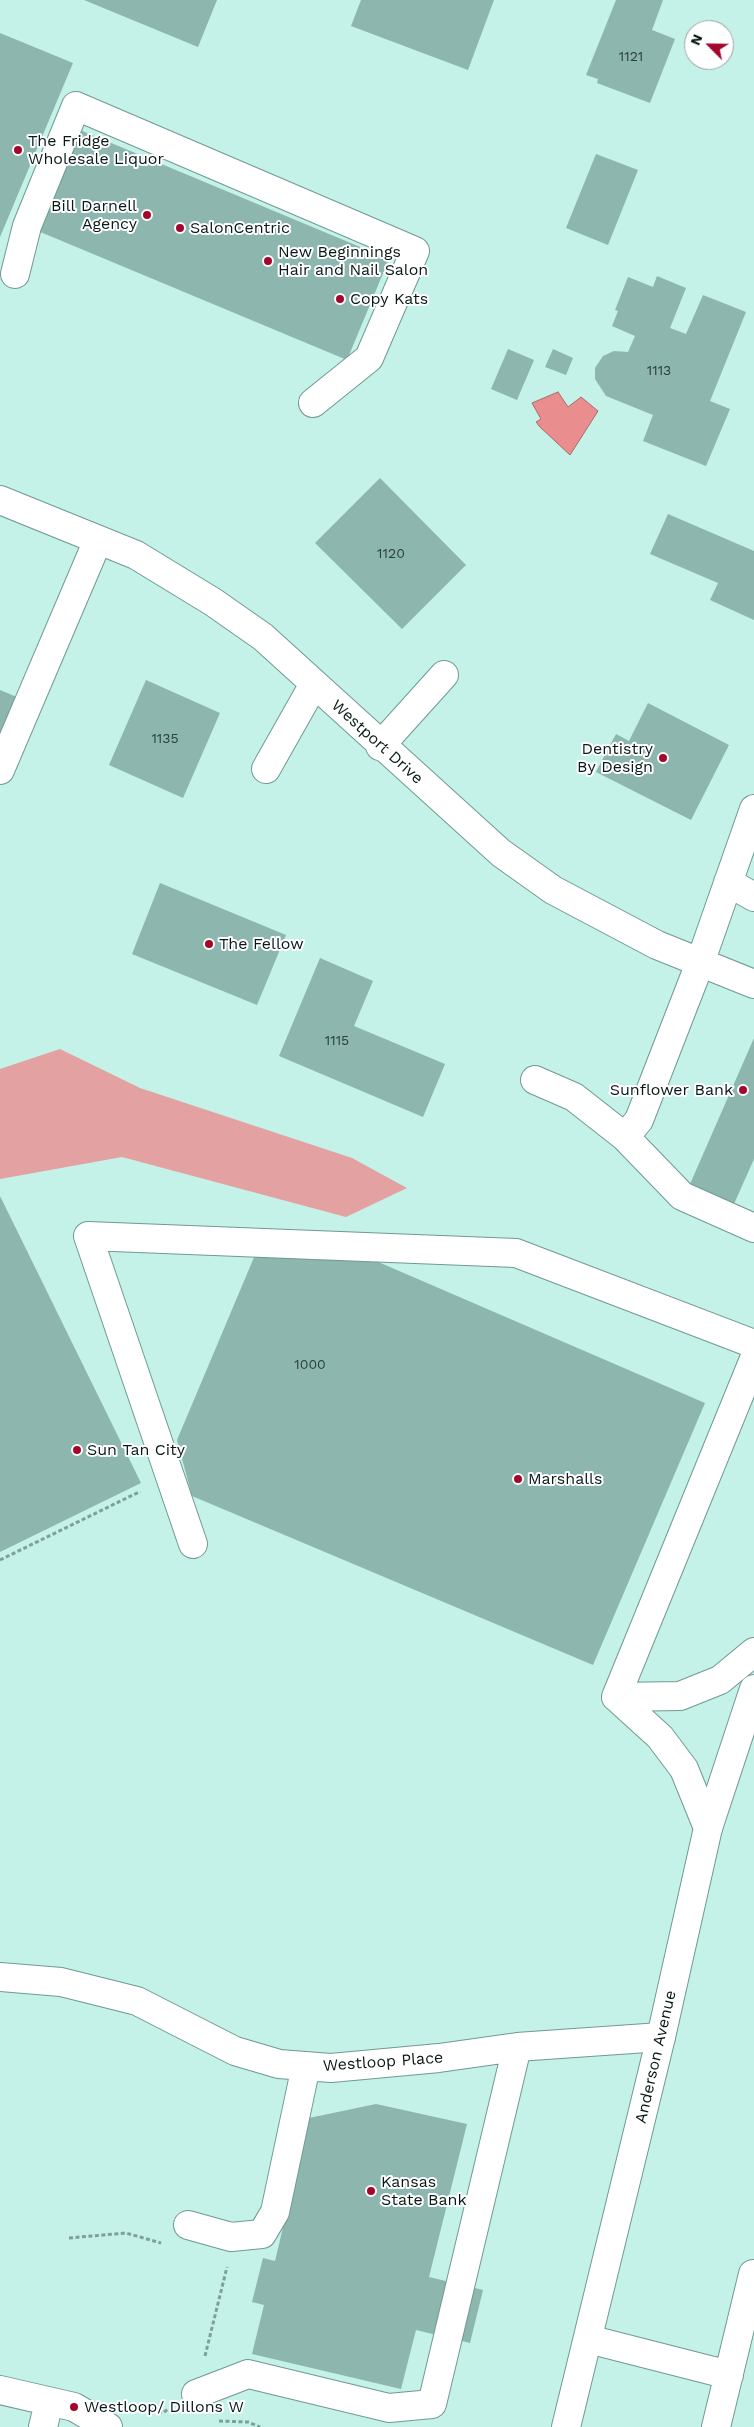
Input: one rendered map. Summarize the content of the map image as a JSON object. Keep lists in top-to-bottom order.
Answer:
{
  "streets": {
    "street": ["Westport Drive", "Anderson Avenue", "Westloop Place"]
  },
  "crossings": [
    ["Anderson Avenue", "Westloop Place"]
  ],
  "places": [
    "The Fridge Wholesale Liquor",
    "Bill Darnell Agency",
    "SalonCentric",
    "New Beginnings Hair and Nail Salon",
    "Copy Kats",
    "Dentistry By Design",
    "The Fellow",
    "Sunflower Bank",
    "Sun Tan City",
    "Marshalls",
    "Kansas State Bank",
    "Westloop/ Dillons W"
  ],
  "house_numbers": [
    "1121",
    "1113",
    "1120",
    "1135",
    "1115",
    "1000"
  ],
  "north": "top left"
}
